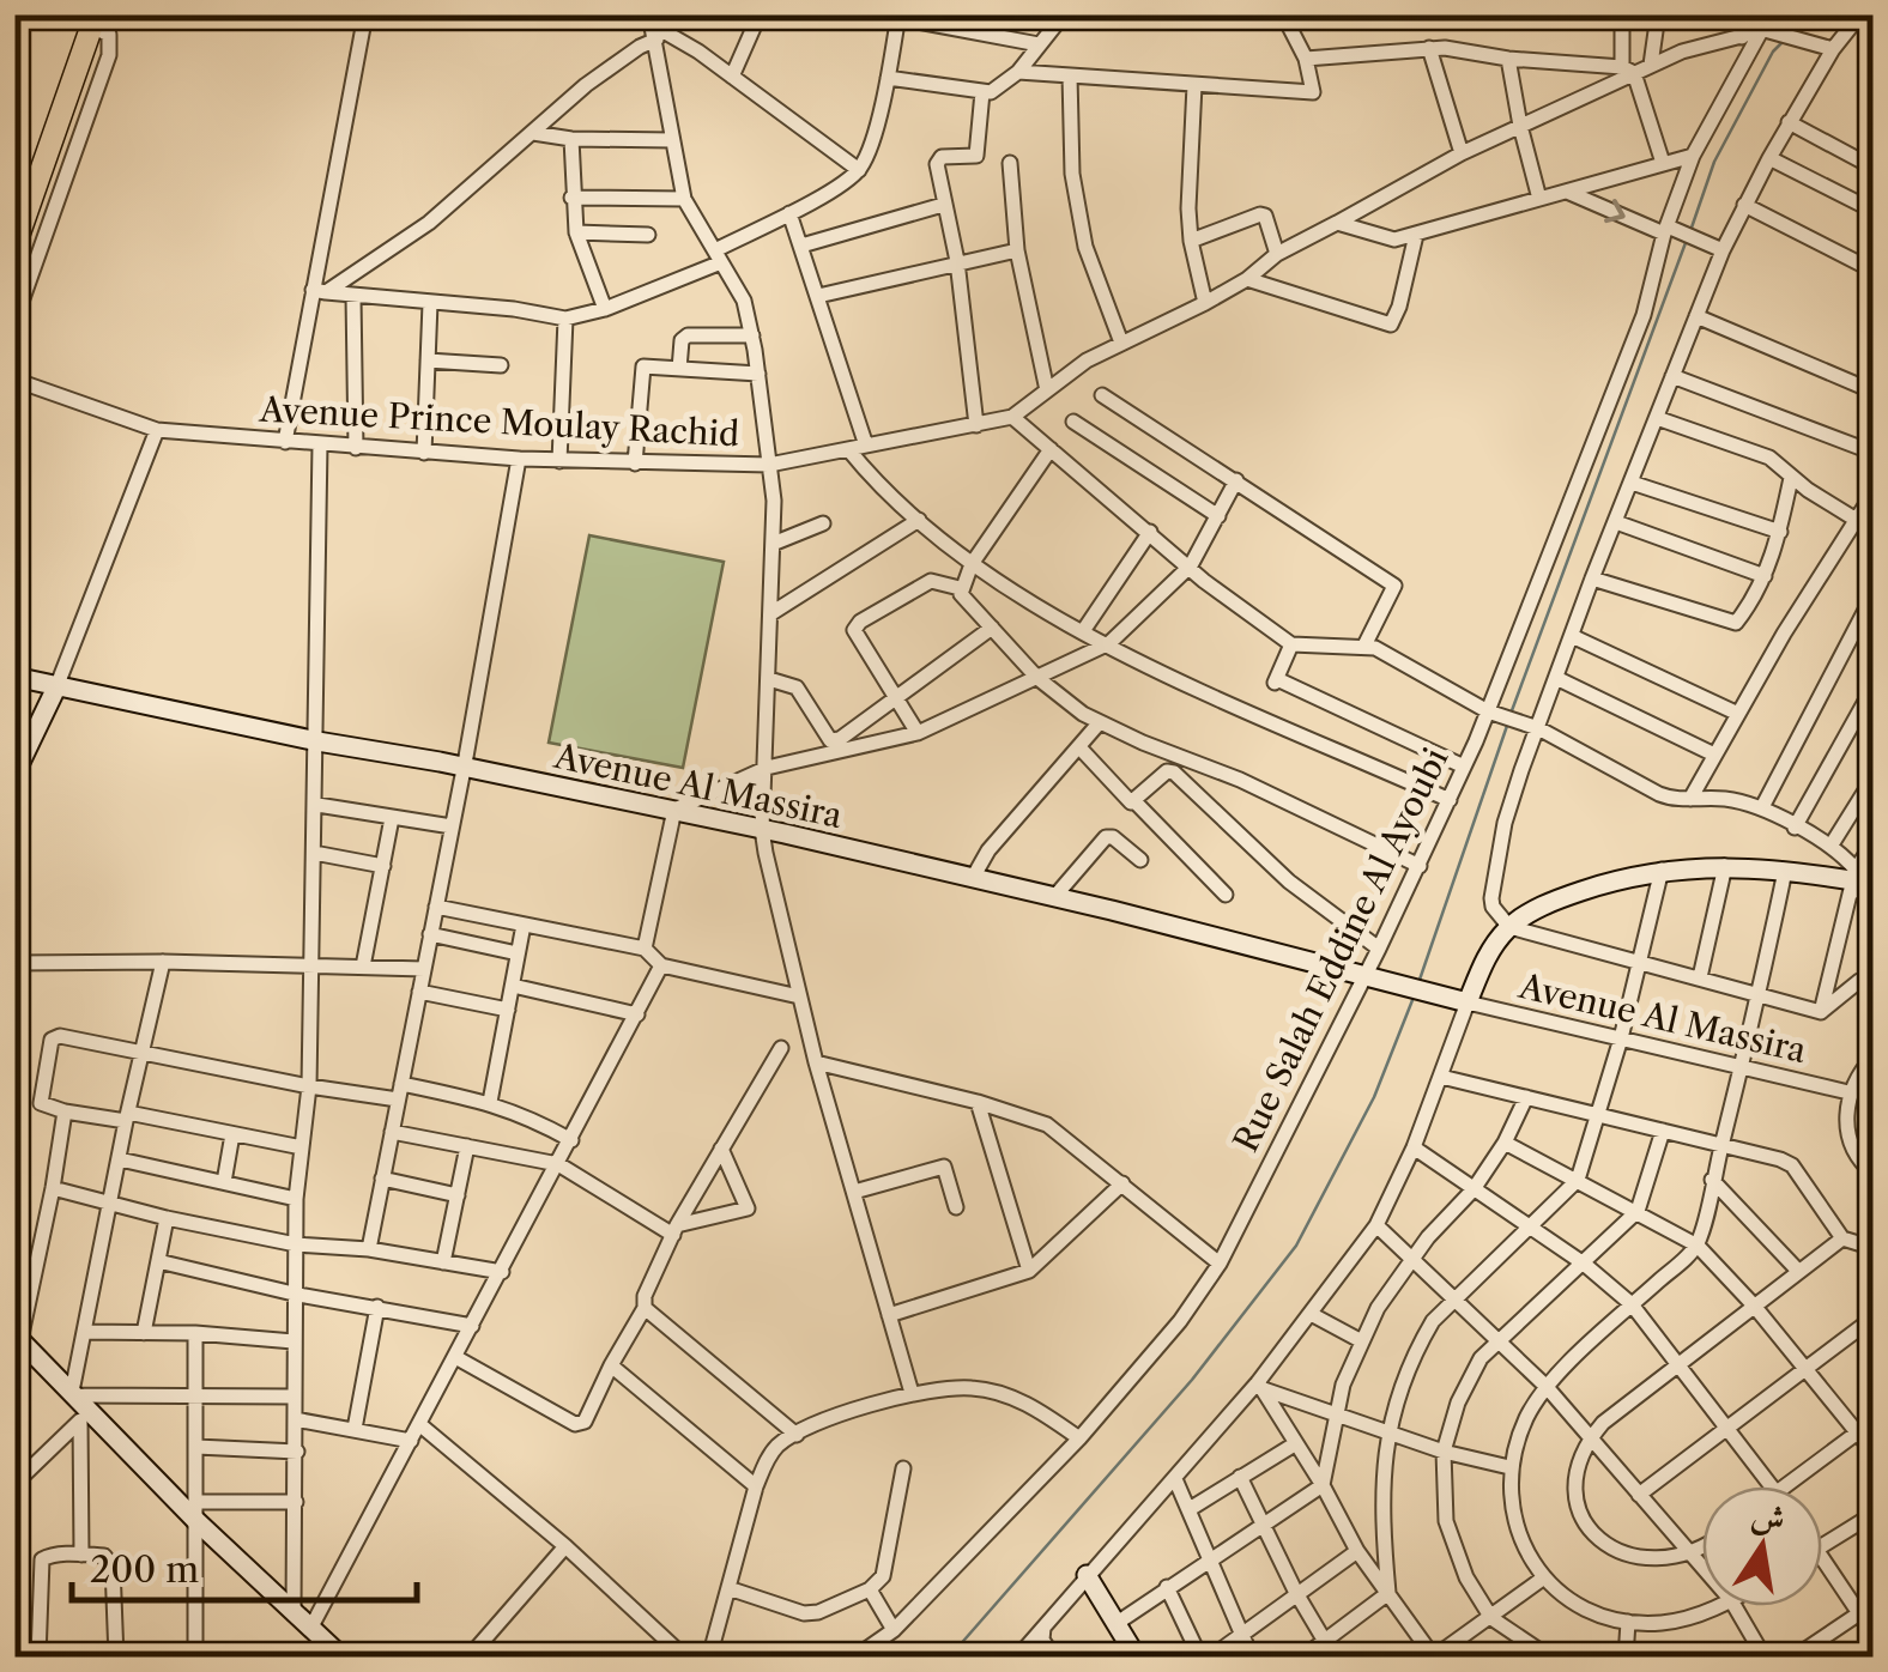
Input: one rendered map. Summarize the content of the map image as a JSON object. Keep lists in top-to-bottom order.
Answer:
{
  "streets": {
    "street": ["Avenue Prince Moulay Rachid", "Avenue Al Massira", "Rue Salah Eddine Al Ayoubi"]
  },
  "crossings": [
    ["Avenue Prince Moulay Rachid", "Rue Salah Eddine Al Ayoubi"],
    ["Avenue Al Massira", "Rue Salah Eddine Al Ayoubi"]
  ],
  "scale_bar": "200 m",
  "north": "top"
}
